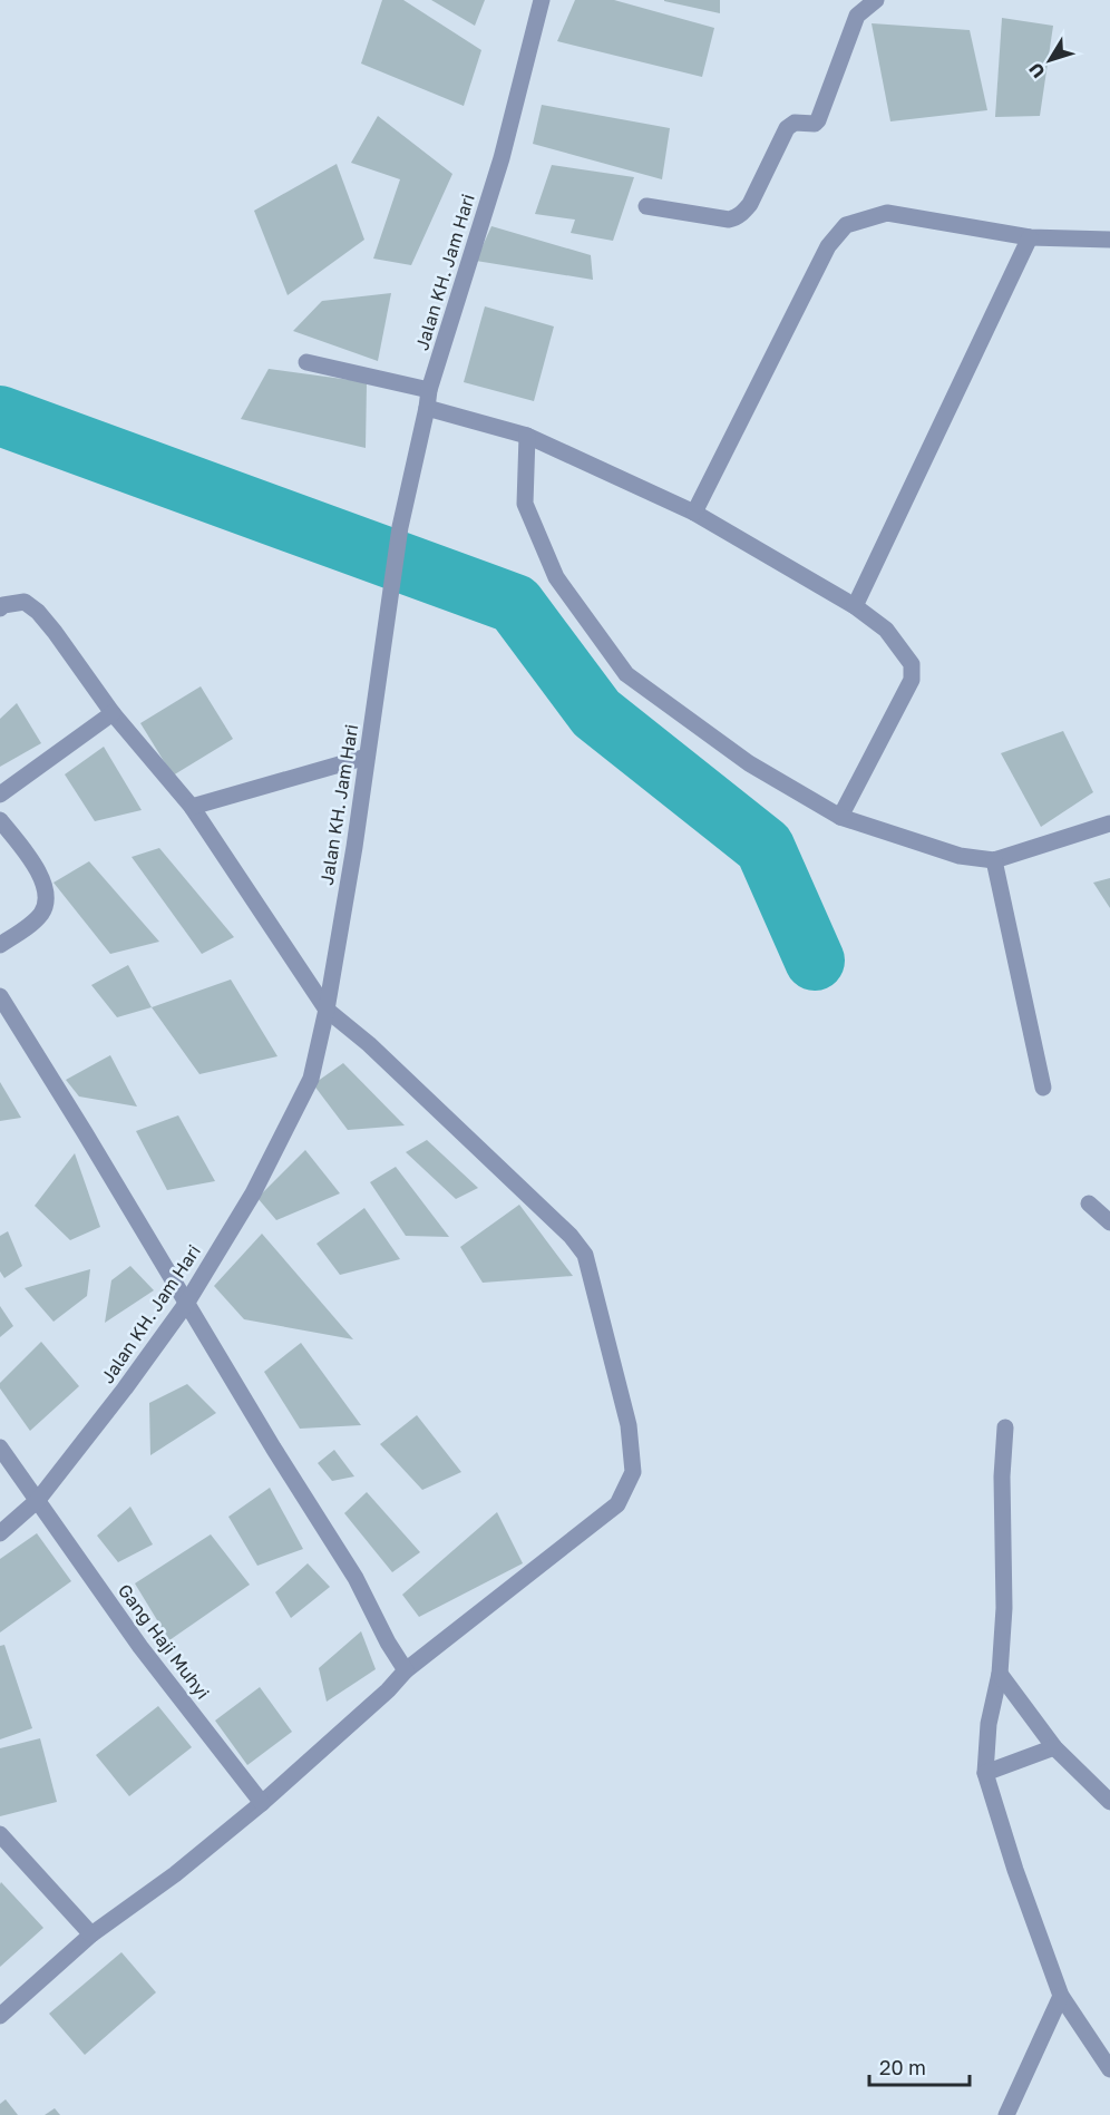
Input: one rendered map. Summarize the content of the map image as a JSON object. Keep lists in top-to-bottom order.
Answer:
{
  "streets": {
    "street": ["Jalan KH. Jam Hari", "Gang Haji Muhyi"]
  },
  "crossings": [
    ["Jalan KH. Jam Hari", "Gang Haji Muhyi"]
  ],
  "scale_bar": "20 m",
  "north": "bottom left"
}
